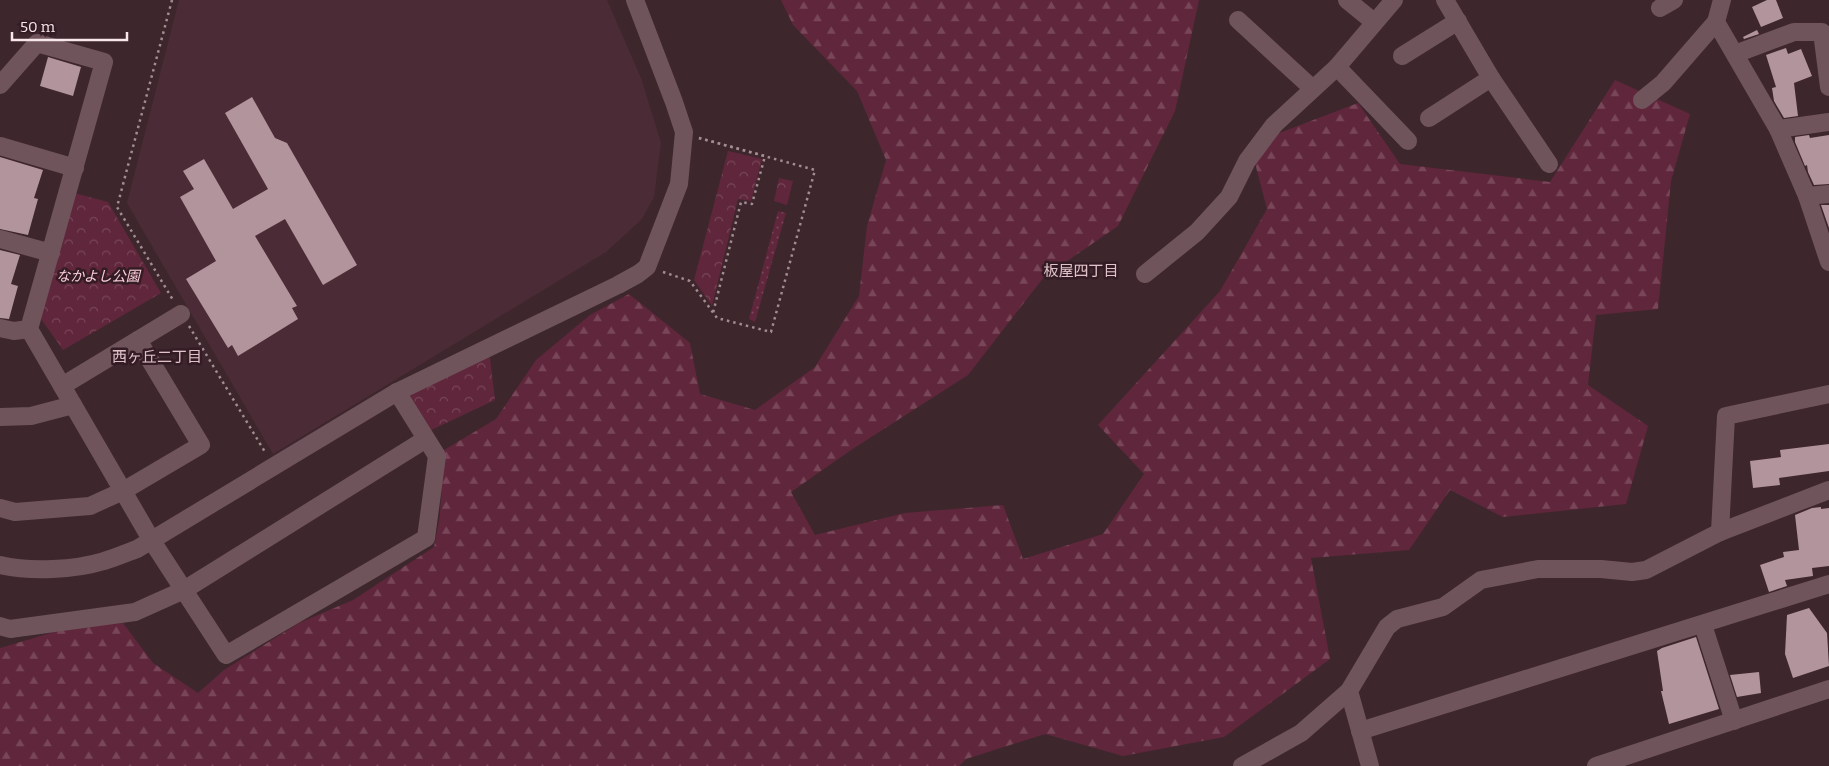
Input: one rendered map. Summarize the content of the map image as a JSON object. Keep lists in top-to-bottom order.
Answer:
{
  "districts": ["板屋四丁目", "西ヶ丘二丁目"],
  "parks": ["なかよし公園"],
  "scale_bar": "50 m"
}
